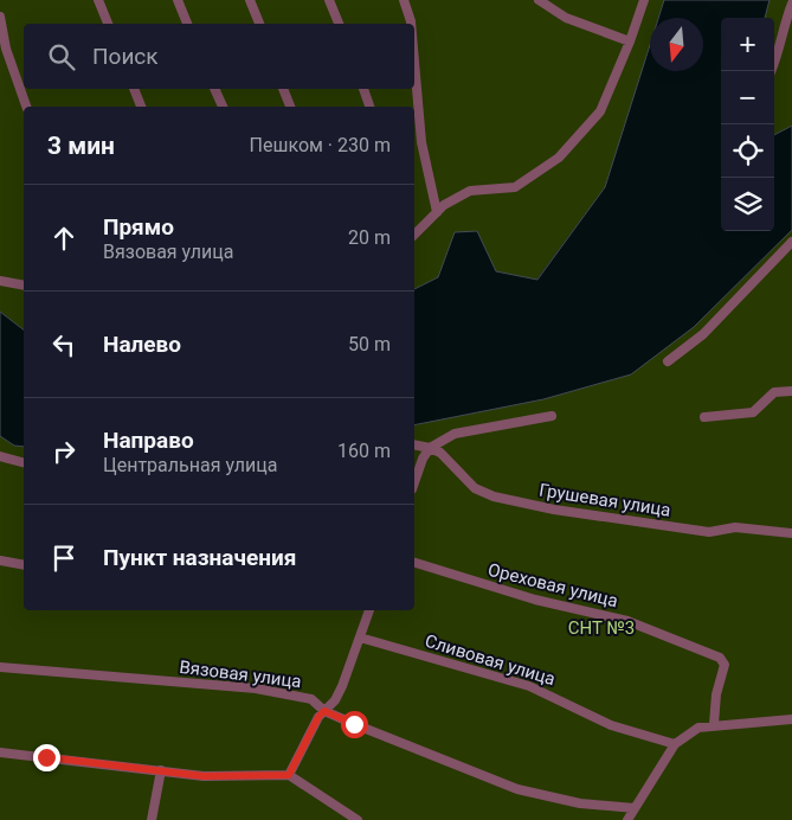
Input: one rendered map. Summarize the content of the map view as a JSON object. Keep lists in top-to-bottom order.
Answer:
{
  "streets": {
    "street": [
      "Грушевая улица",
      "Ореховая улица",
      "Сливовая улица",
      "Вязовая улица"
    ]
  },
  "parks": ["СНТ №3"],
  "north": "bottom",
  "page": {
    "map_buttons": ["+", "−"],
    "search": "Поиск",
    "heading": ["3 мин", "Пешком · 230 m"],
    "list": [
      ["Прямо", "Вязовая улица", "20 m"],
      ["Налево", "50 m"],
      ["Направо", "Центральная улица", "160 m"],
      "Пункт назначения"
    ]
  }
}
